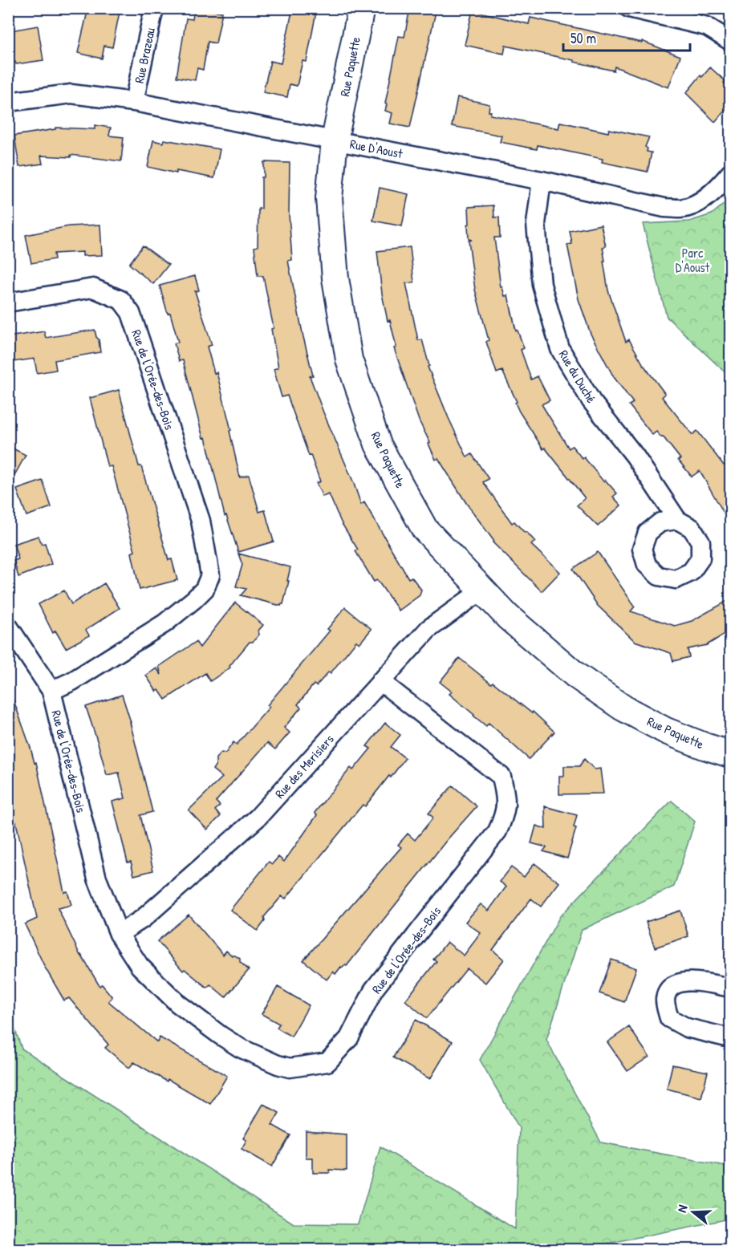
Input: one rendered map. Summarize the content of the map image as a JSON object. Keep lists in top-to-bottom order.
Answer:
{
  "streets": {
    "street": [
      "Rue Brazeau",
      "Rue Paquette",
      "Rue D'Aoust",
      "Rue du Duché",
      "Rue de l'Orée-des-Bois",
      "Rue des Merisiers"
    ]
  },
  "crossings": [
    ["Rue Brazeau", "Rue D'Aoust"],
    ["Rue Paquette", "Rue D'Aoust"],
    ["Rue Paquette", "Rue des Merisiers"],
    ["Rue D'Aoust", "Rue du Duché"],
    ["Rue de l'Orée-des-Bois", "Rue des Merisiers"]
  ],
  "parks": ["Parc D'Aoust"],
  "scale_bar": "50 m",
  "north": "left"
}
